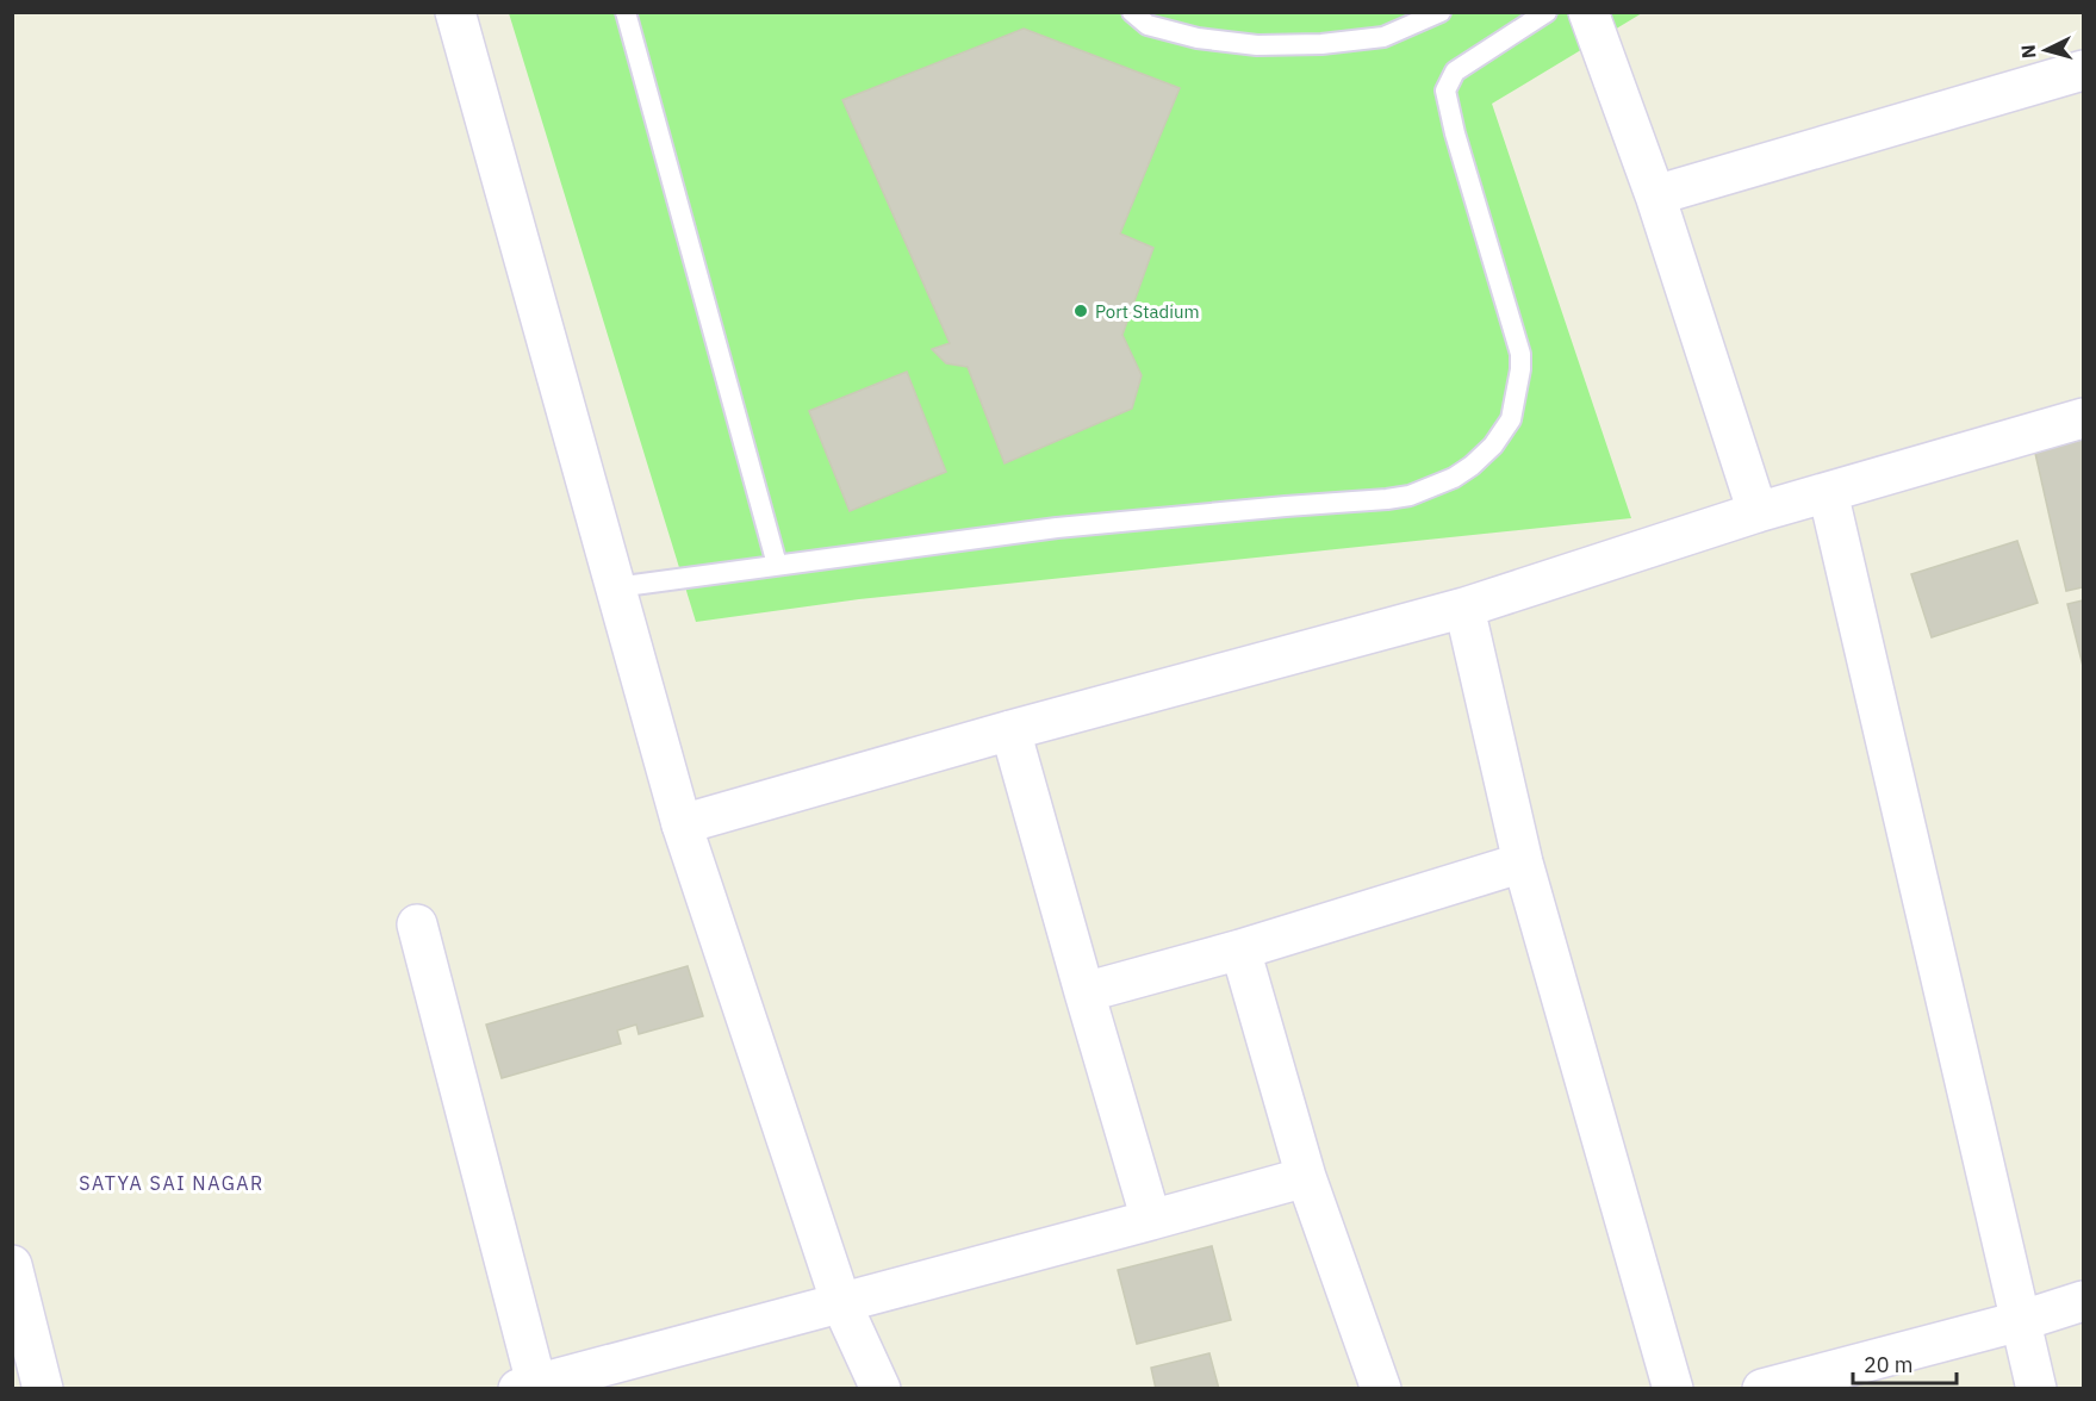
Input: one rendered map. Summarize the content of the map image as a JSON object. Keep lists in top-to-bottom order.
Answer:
{
  "districts": ["SATYA SAI NAGAR"],
  "places": ["Port Stadium"],
  "scale_bar": "20 m",
  "north": "left"
}
